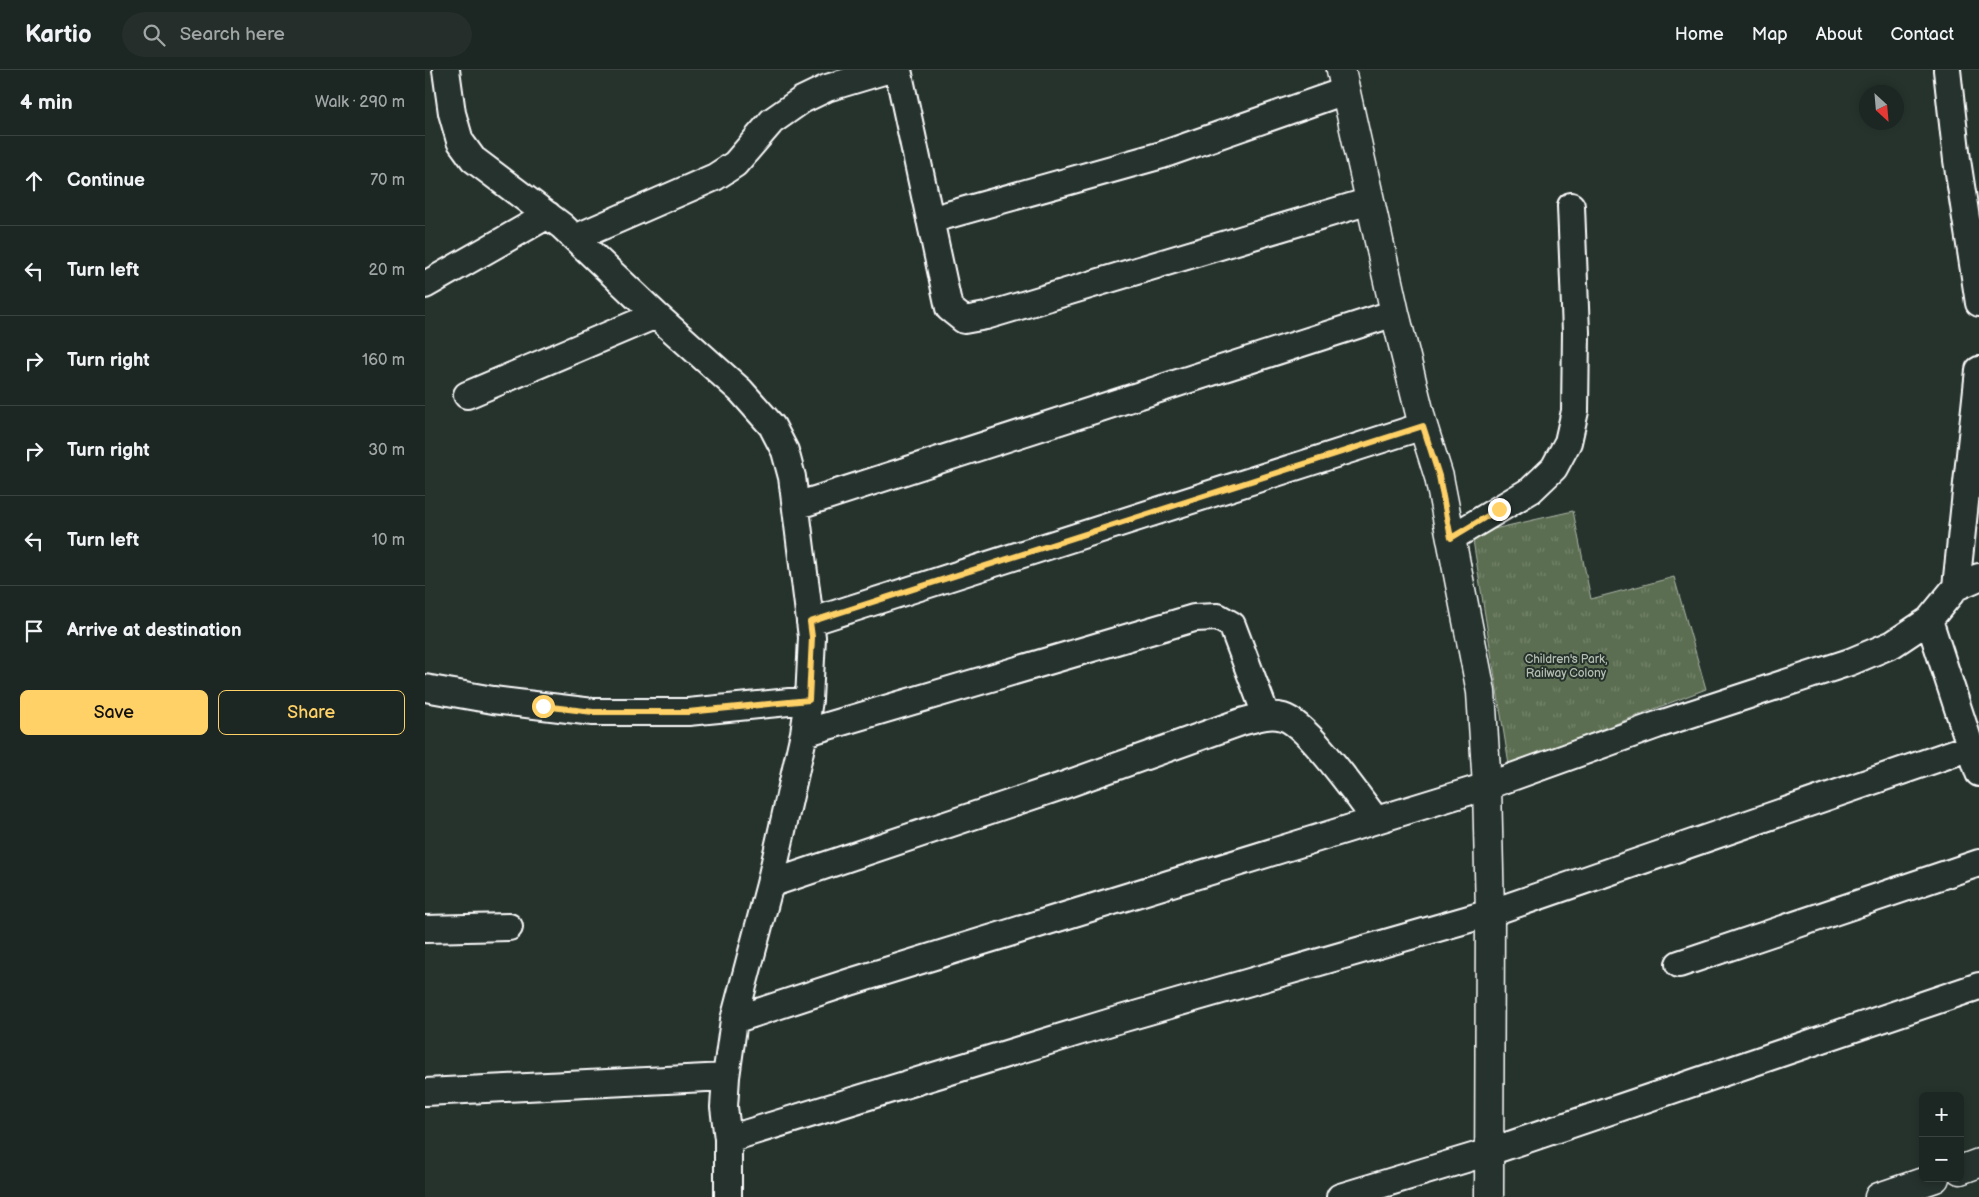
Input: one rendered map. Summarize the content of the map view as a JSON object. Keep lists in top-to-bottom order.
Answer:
{
  "parks": ["Children's Park, Railway Colony"],
  "north": "bottom right",
  "page": {
    "header": "Kartio",
    "search": "Search here",
    "nav": [
      "Home",
      "Map",
      "About",
      "Contact"
    ],
    "heading": ["4 min", "Walk · 290 m"],
    "list": [
      ["Continue", "70 m"],
      ["Turn left", "20 m"],
      ["Turn right", "160 m"],
      ["Turn right", "30 m"],
      ["Turn left", "10 m"],
      "Arrive at destination"
    ],
    "buttons": ["Save", "Share"],
    "map_buttons": ["+", "−"]
  }
}
